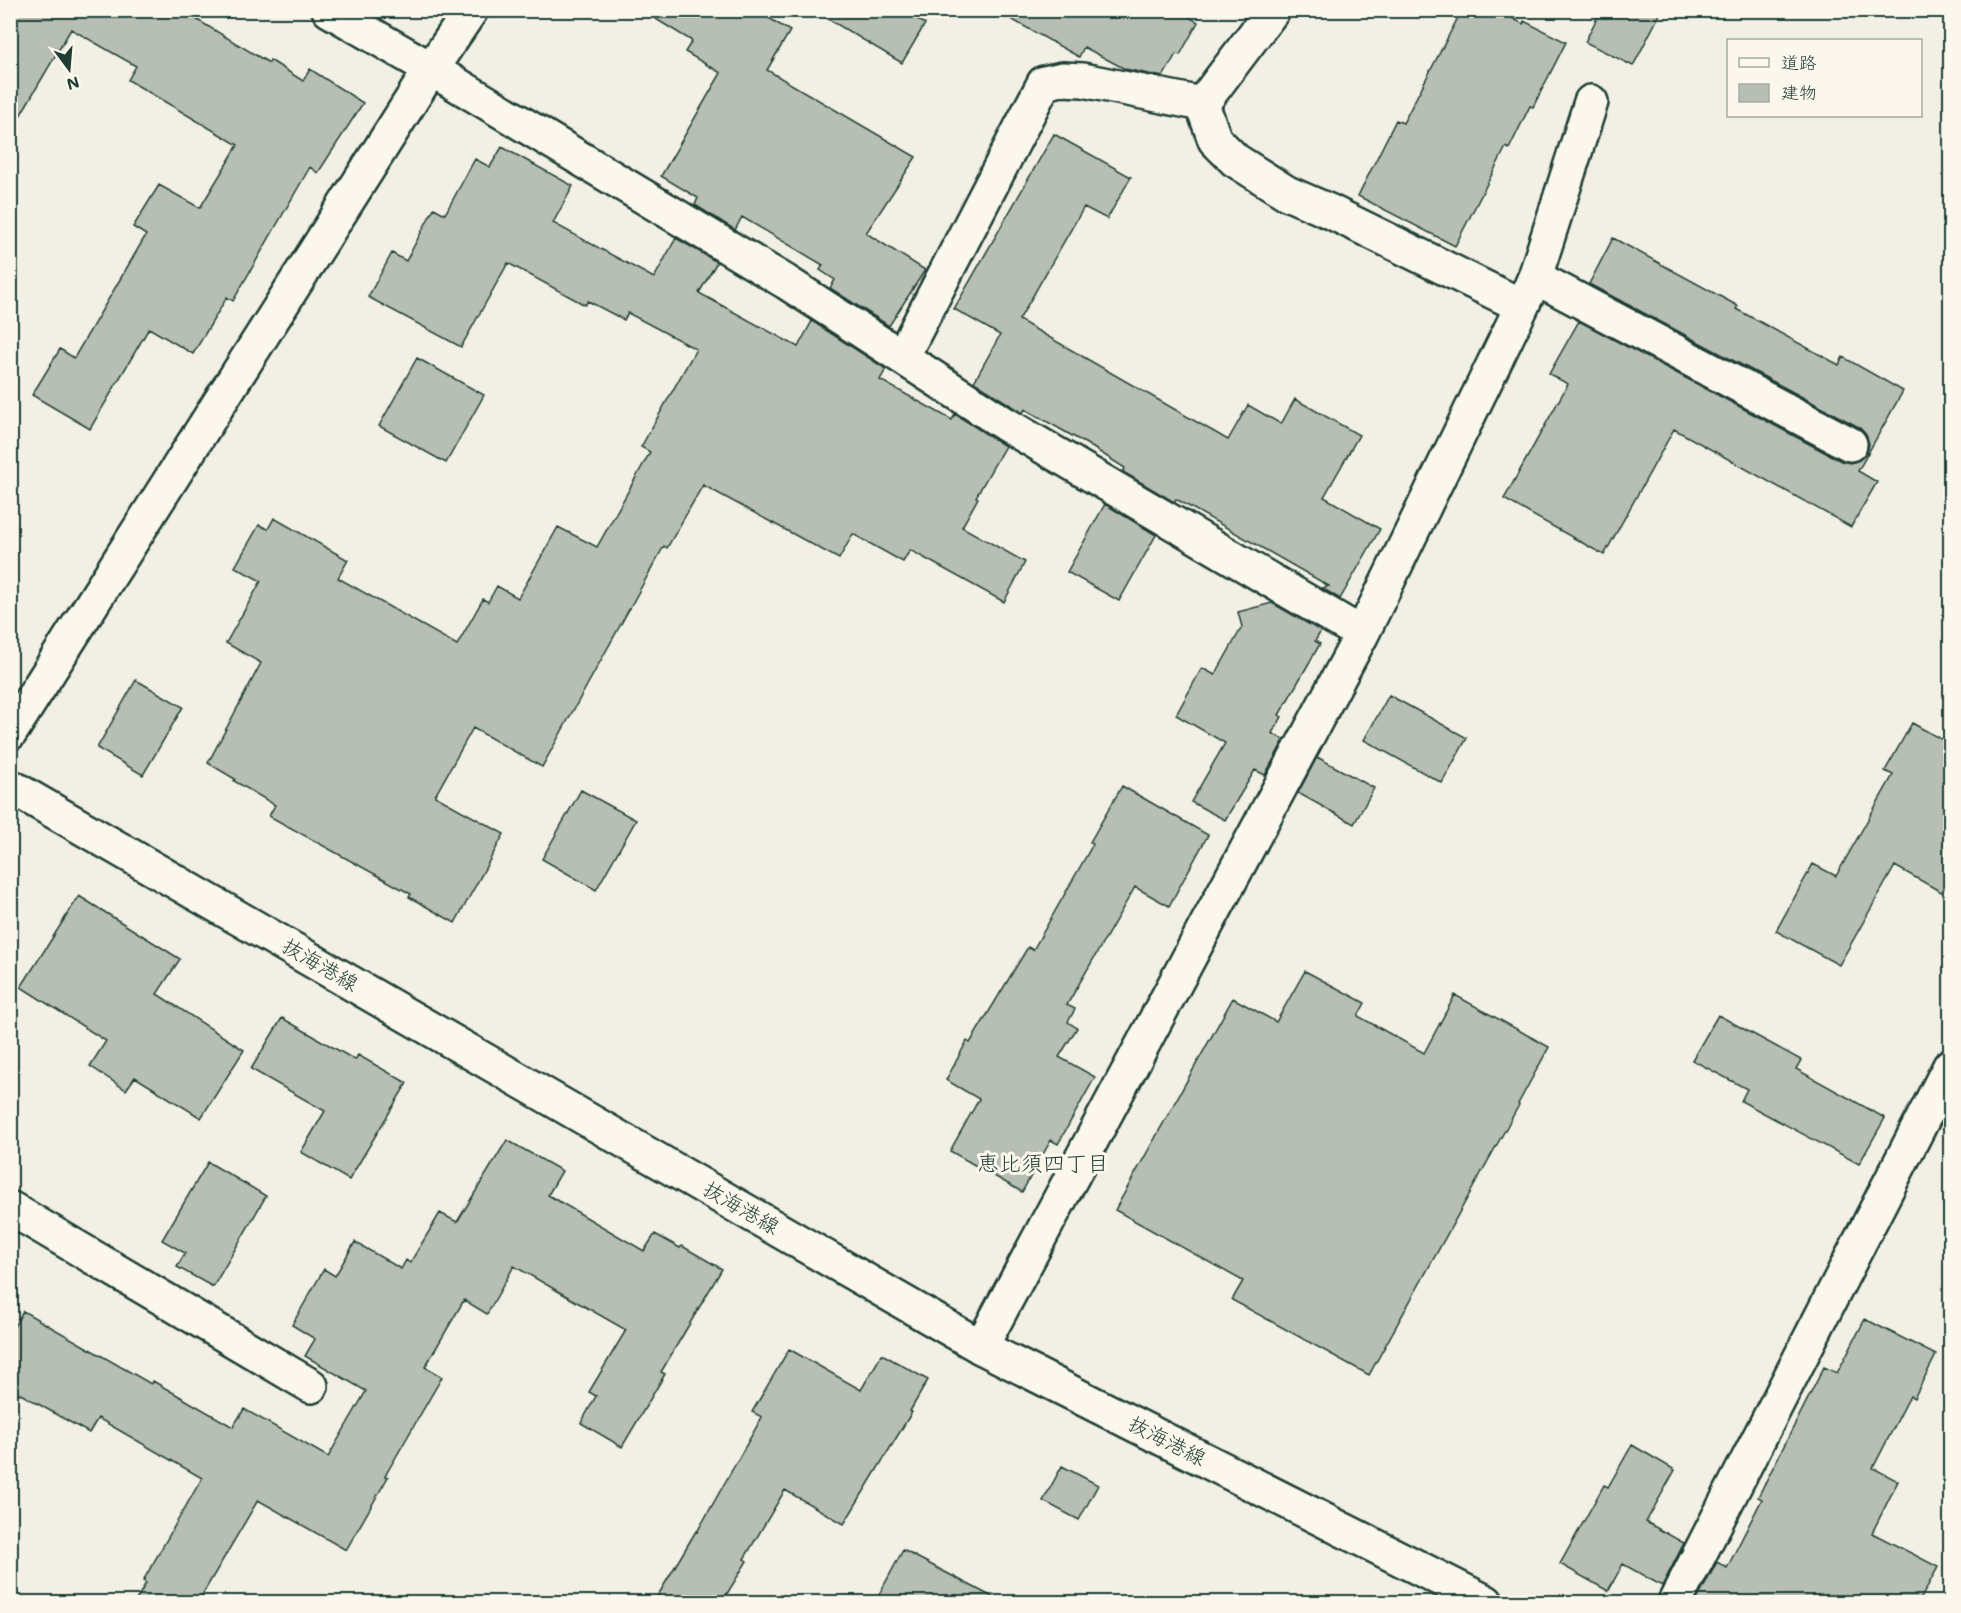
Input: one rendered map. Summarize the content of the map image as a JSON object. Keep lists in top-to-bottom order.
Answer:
{
  "streets": {
    "street": ["抜海港線"]
  },
  "districts": ["恵比須四丁目"],
  "legend": ["道路", "建物"],
  "north": "bottom"
}
